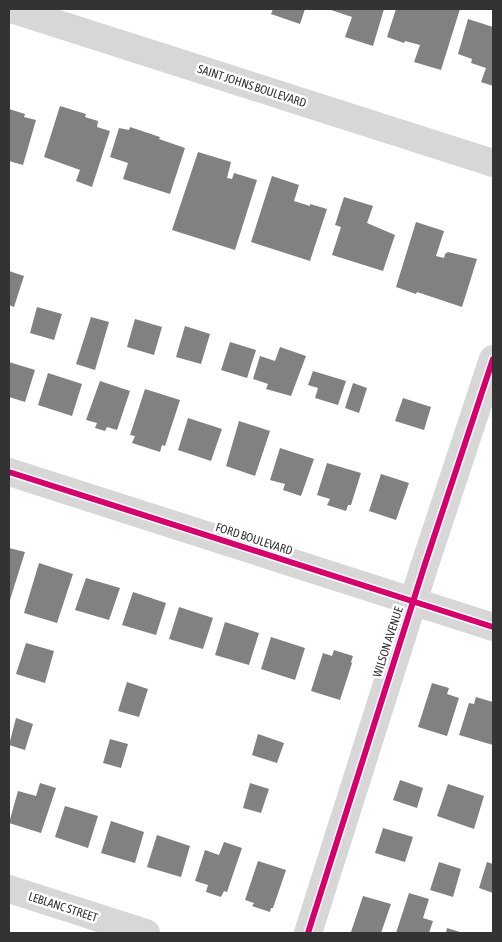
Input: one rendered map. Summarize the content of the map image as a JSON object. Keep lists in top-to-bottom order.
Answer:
{
  "streets": {
    "street": [
      "SAINT JOHNS BOULEVARD",
      "FORD BOULEVARD",
      "WILSON AVENUE",
      "LEBLANC STREET"
    ]
  },
  "crossings": [
    ["FORD BOULEVARD", "WILSON AVENUE"]
  ]
}
